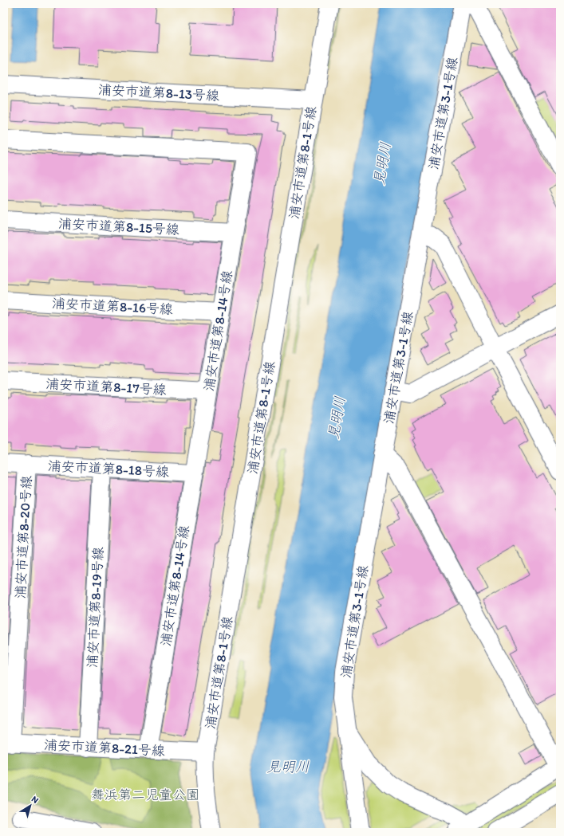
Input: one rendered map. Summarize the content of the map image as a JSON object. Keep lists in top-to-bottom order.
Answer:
{
  "streets": {
    "street": [
      "浦安市道第8-13号線",
      "浦安市道第3-1号線",
      "浦安市道第8-1号線",
      "浦安市道第8-15号線",
      "浦安市道第8-16号線",
      "浦安市道第8-14号線",
      "浦安市道第8-17号線",
      "浦安市道第8-18号線",
      "浦安市道第8-20号線",
      "浦安市道第8-19号線",
      "浦安市道第8-21号線"
    ]
  },
  "crossings": [
    ["浦安市道第8-13号線", "浦安市道第8-1号線"],
    ["浦安市道第8-1号線", "浦安市道第8-21号線"],
    ["浦安市道第8-15号線", "浦安市道第8-14号線"],
    ["浦安市道第8-16号線", "浦安市道第8-14号線"],
    ["浦安市道第8-14号線", "浦安市道第8-17号線"],
    ["浦安市道第8-14号線", "浦安市道第8-18号線"],
    ["浦安市道第8-14号線", "浦安市道第8-21号線"],
    ["浦安市道第8-18号線", "浦安市道第8-20号線"],
    ["浦安市道第8-18号線", "浦安市道第8-19号線"],
    ["浦安市道第8-20号線", "浦安市道第8-21号線"],
    ["浦安市道第8-19号線", "浦安市道第8-21号線"]
  ],
  "water": ["見明川"],
  "parks": ["舞浜第二児童公園"],
  "north": "top right"
}
